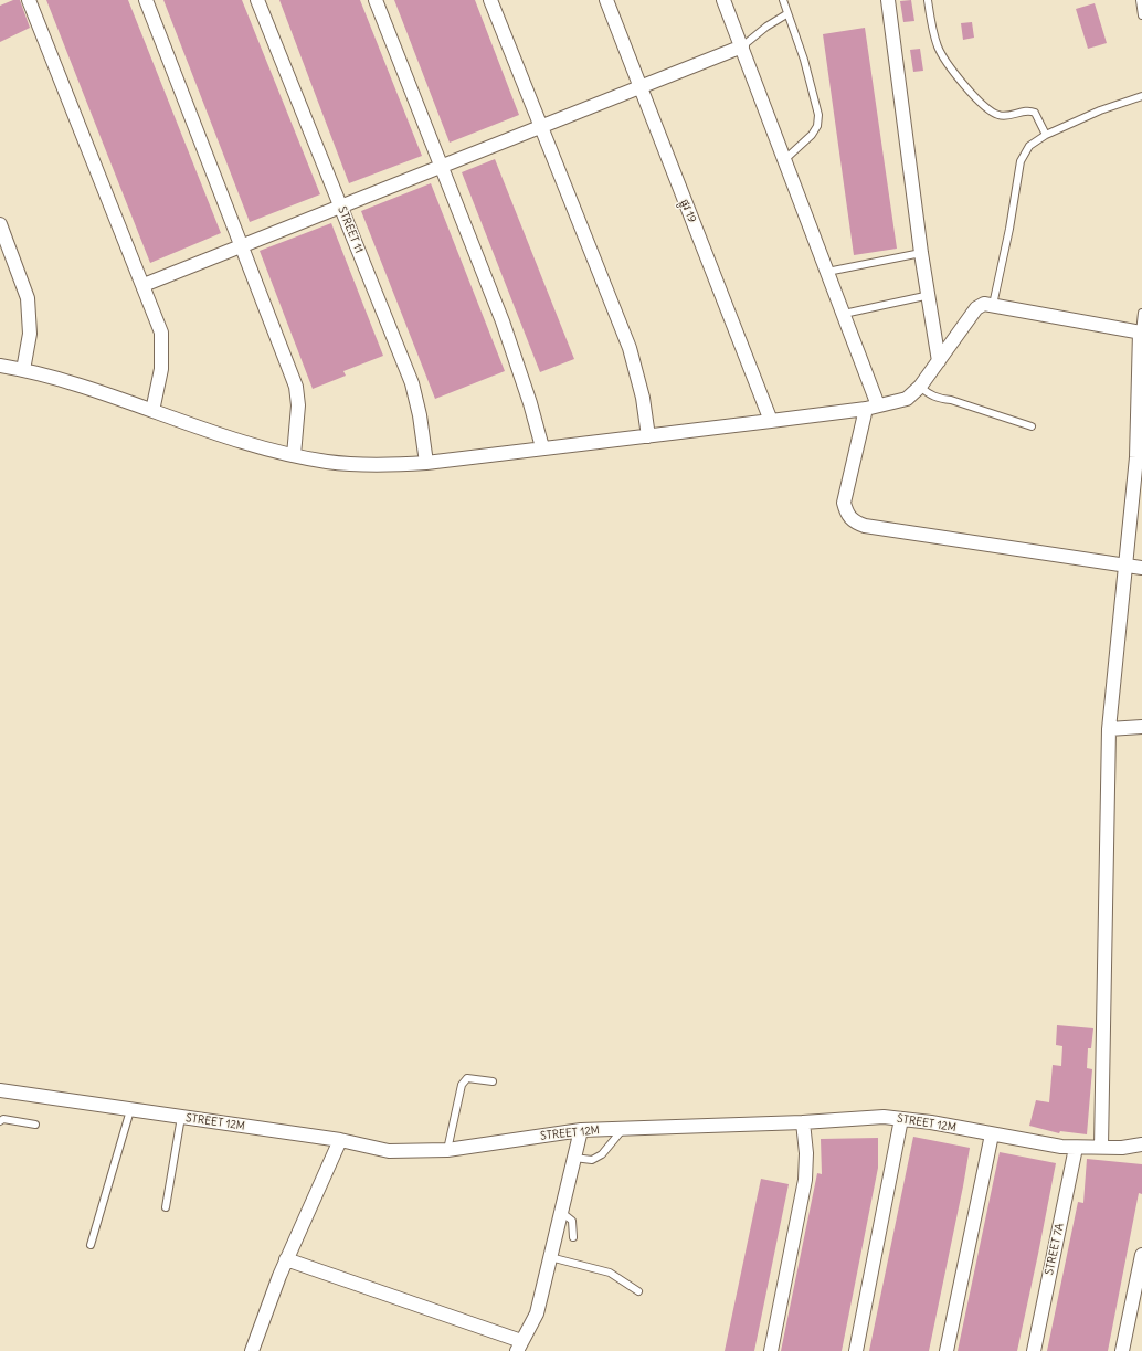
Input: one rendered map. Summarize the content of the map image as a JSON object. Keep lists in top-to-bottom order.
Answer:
{
  "streets": {
    "street": [
      "ផ្លូវ 19",
      "STREET 11",
      "STREET 12M",
      "STREET 7A"
    ]
  },
  "crossings": [
    ["STREET 12M", "STREET 7A"]
  ]
}
